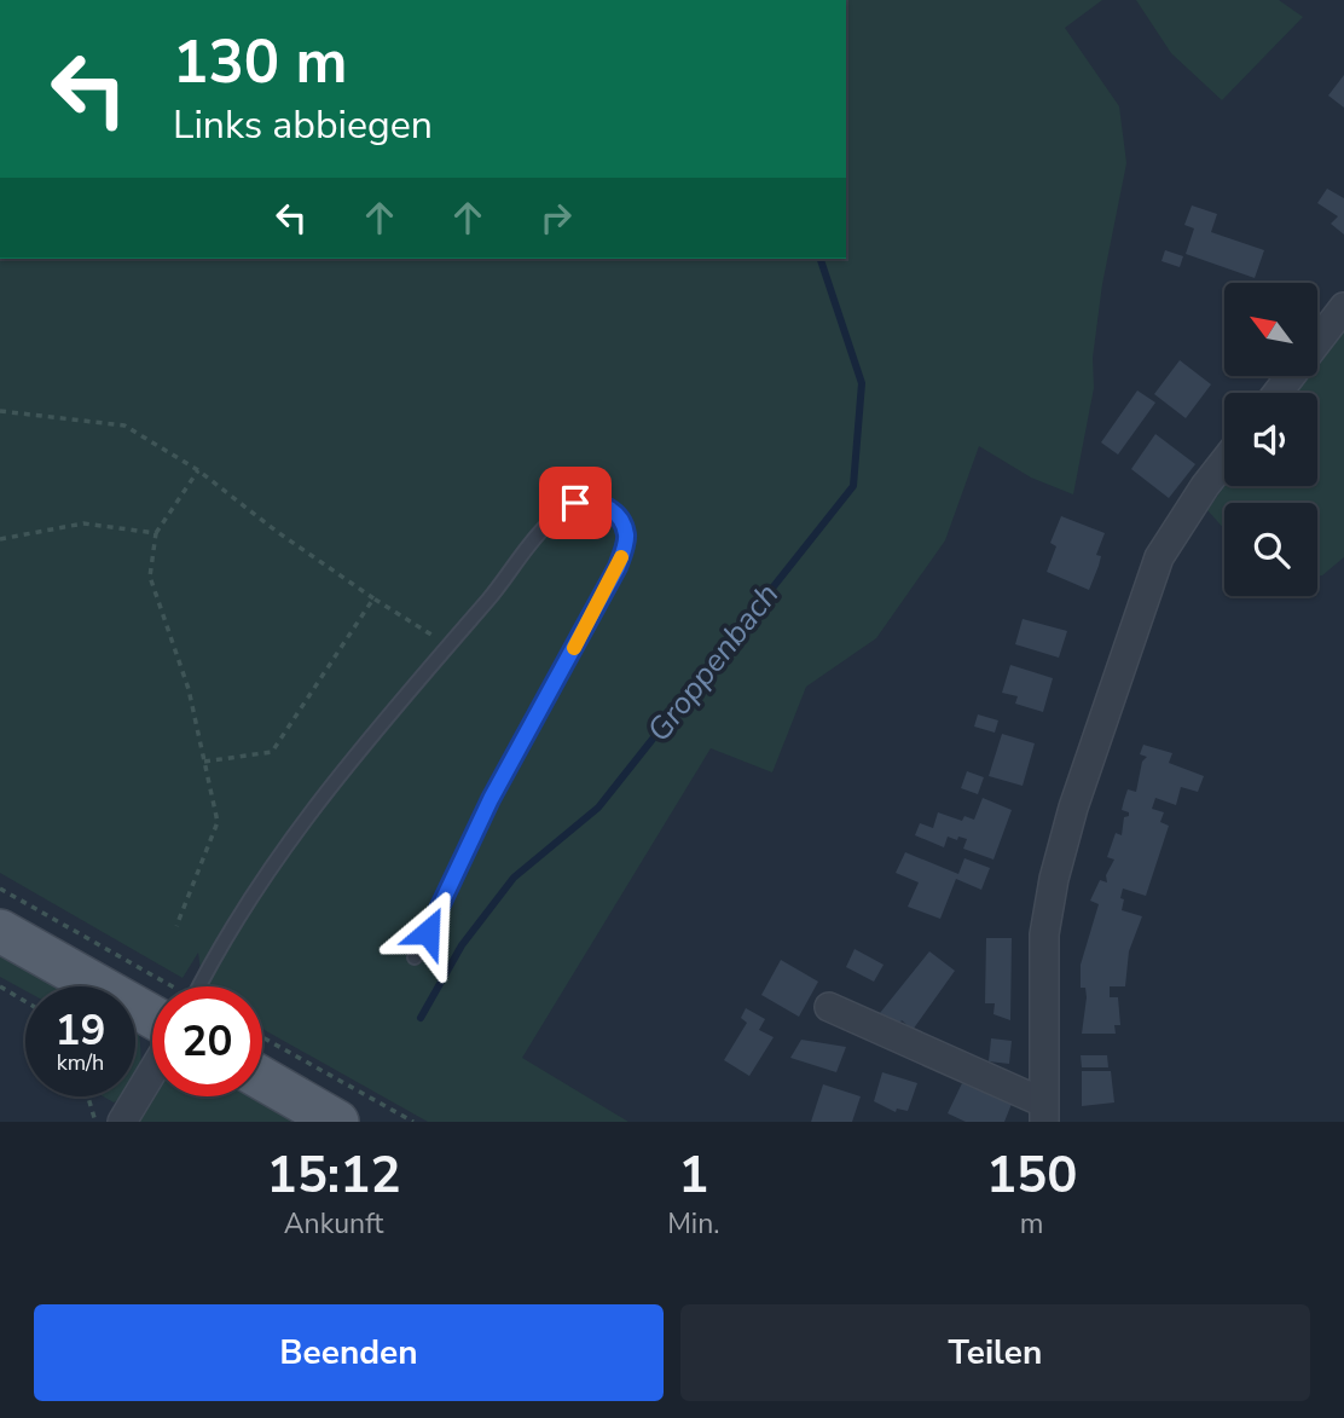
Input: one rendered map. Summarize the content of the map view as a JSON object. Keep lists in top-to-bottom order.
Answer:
{
  "water": ["Groppenbach"],
  "north": "top left",
  "page": {
    "turn": ["130 m", "Links abbiegen"],
    "speed": "19 km/h",
    "limit": "20",
    "eta": [
      "15:12",
      "Ankunft",
      "1",
      "Min.",
      "150",
      "m"
    ],
    "buttons": ["Beenden", "Teilen"]
  }
}
